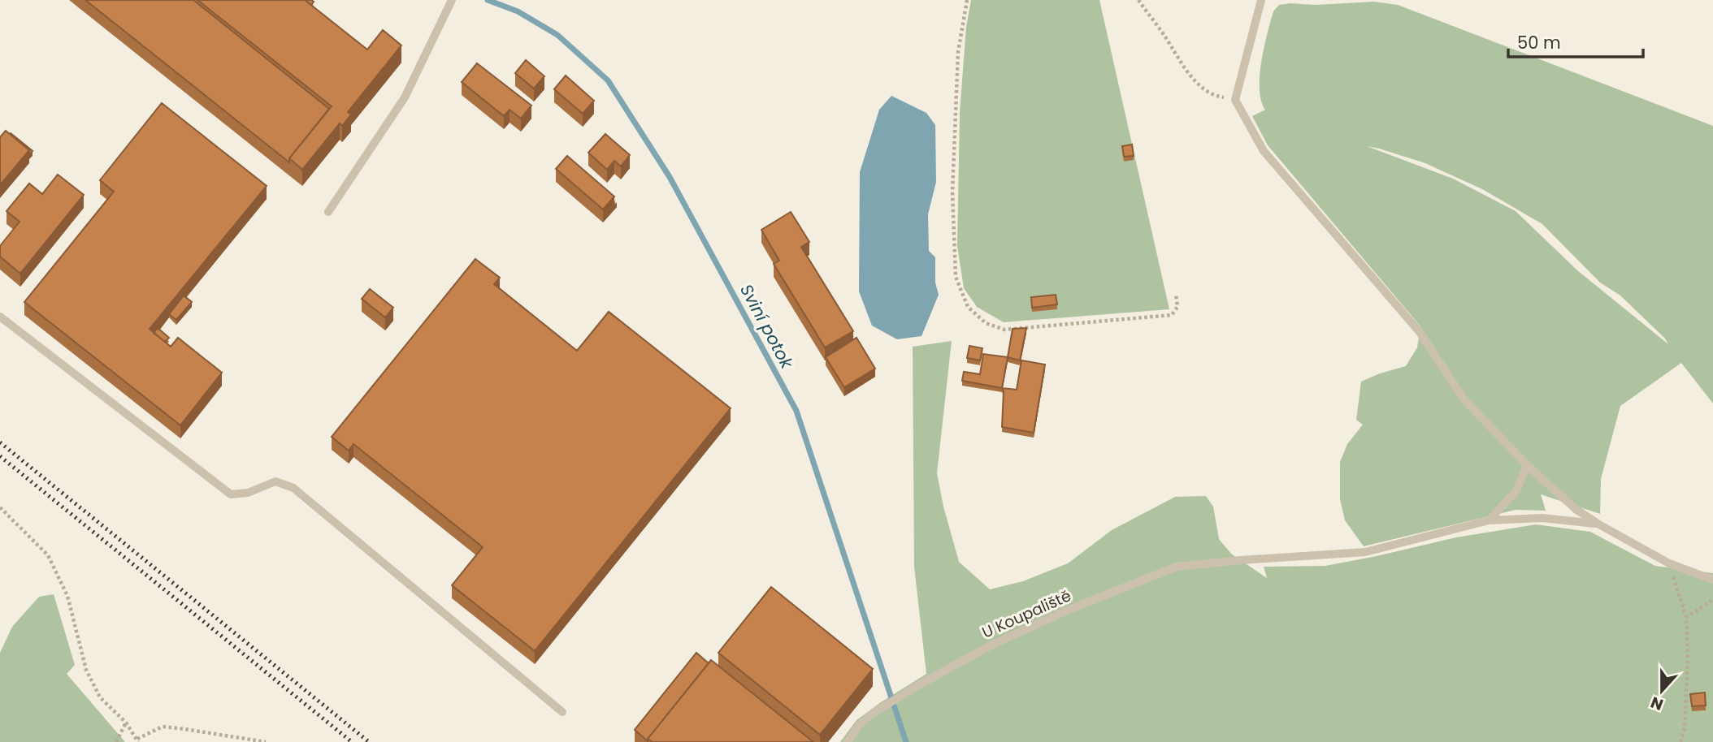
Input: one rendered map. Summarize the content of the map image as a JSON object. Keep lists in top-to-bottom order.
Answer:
{
  "streets": {
    "lane": ["U Koupaliště"]
  },
  "water": ["Sviní potok"],
  "scale_bar": "50 m",
  "north": "bottom"
}
